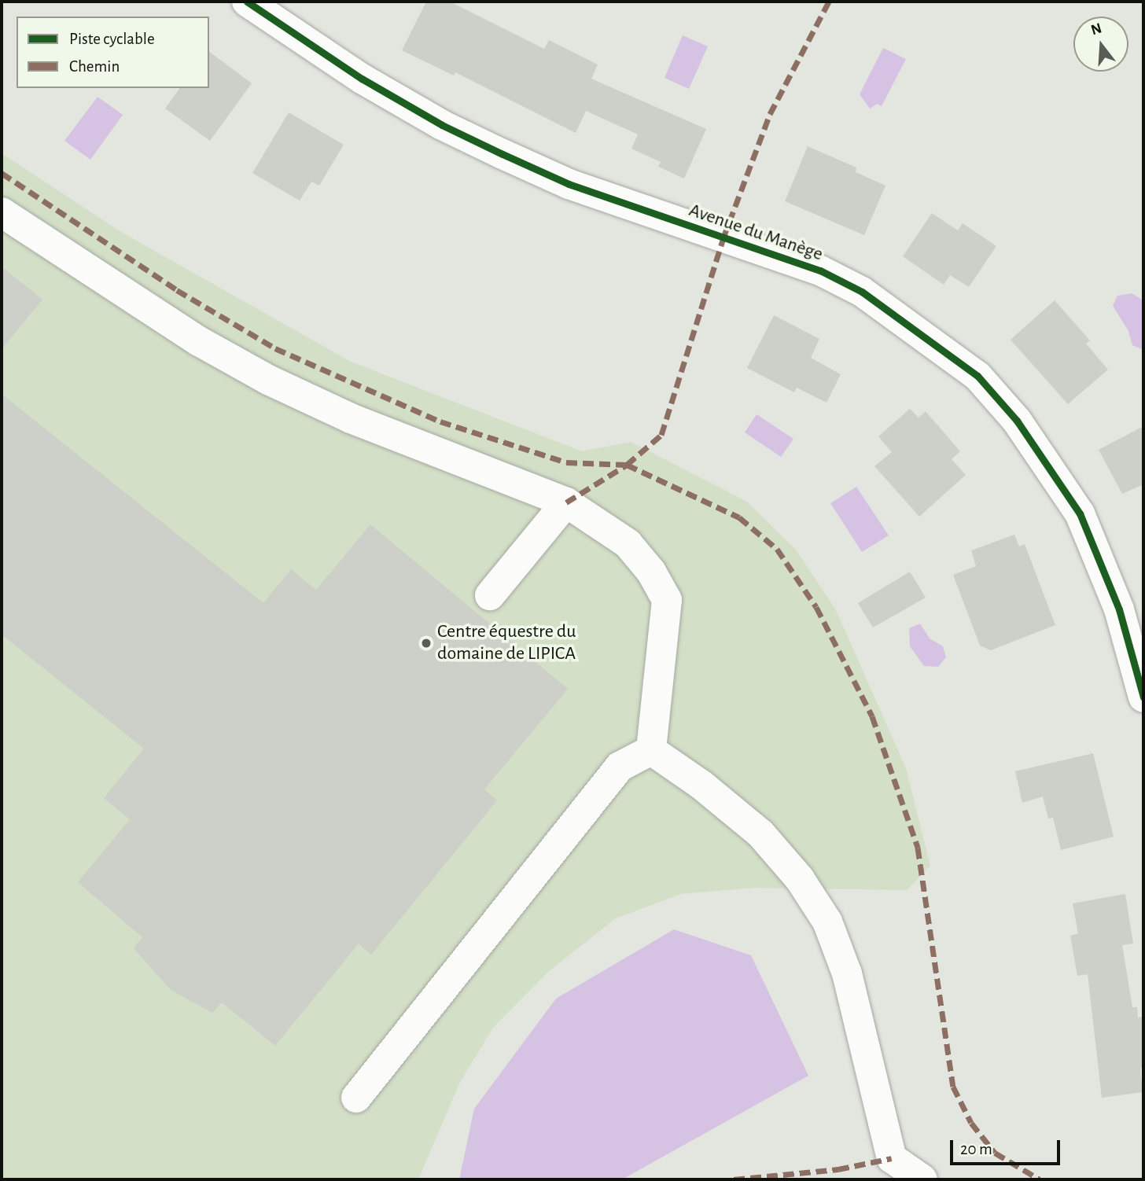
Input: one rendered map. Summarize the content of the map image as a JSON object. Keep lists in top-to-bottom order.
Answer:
{
  "streets": {
    "street": ["Avenue du Manège"]
  },
  "places": ["Centre équestre du domaine de LIPICA"],
  "legend": ["Piste cyclable", "Chemin"],
  "scale_bar": "20 m",
  "north": "top"
}
